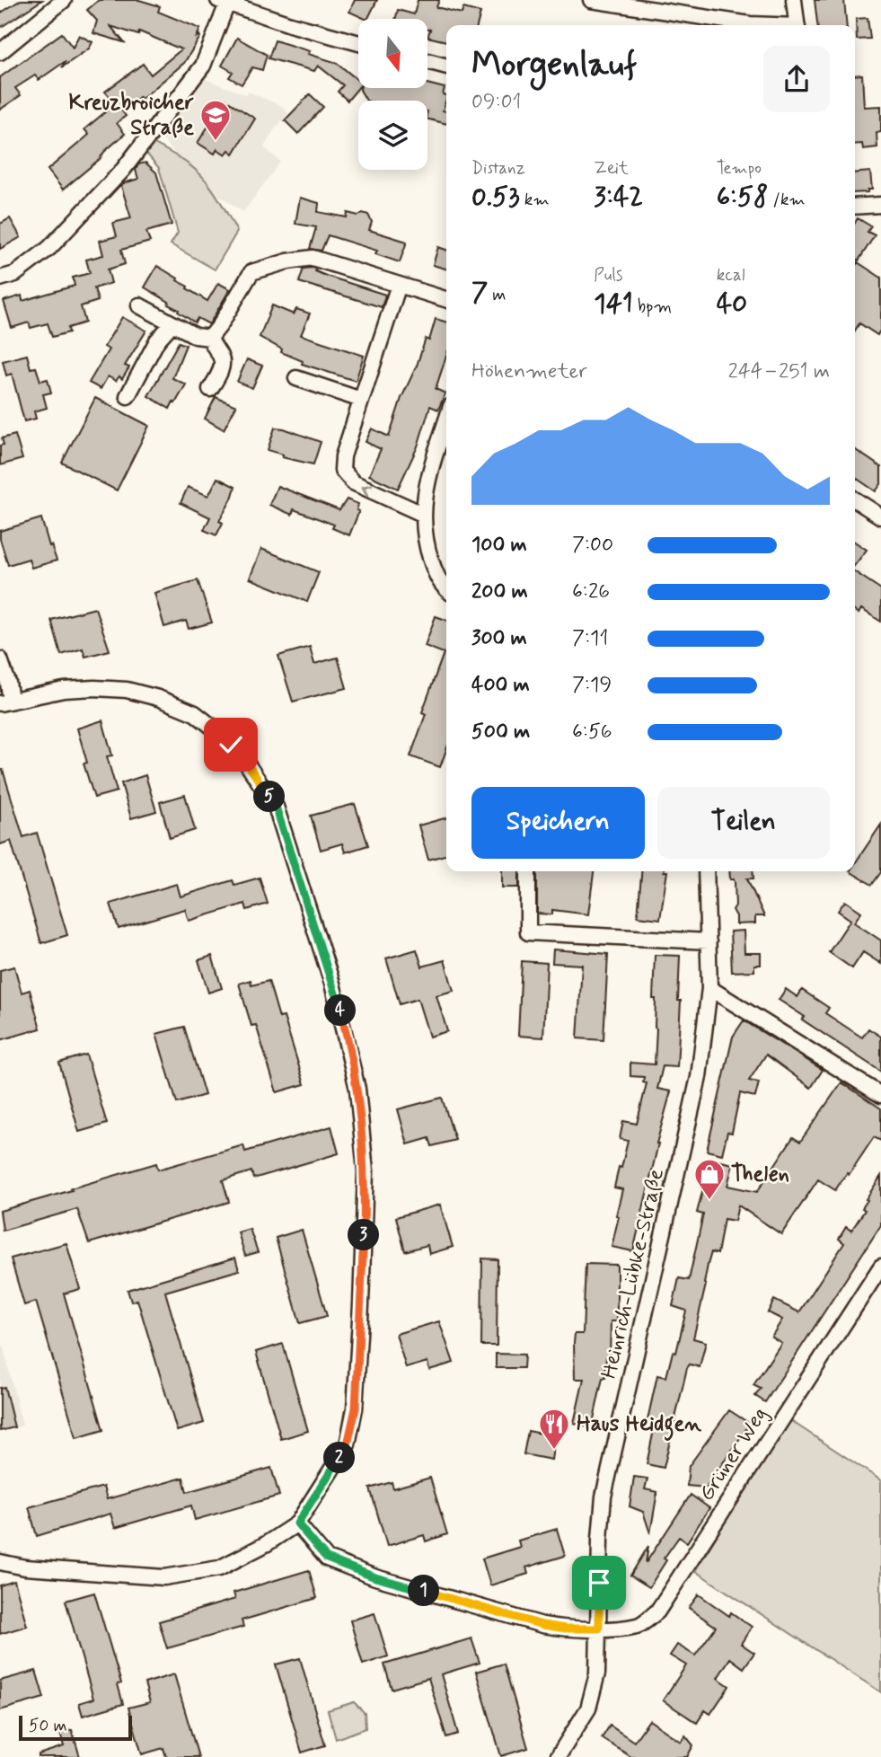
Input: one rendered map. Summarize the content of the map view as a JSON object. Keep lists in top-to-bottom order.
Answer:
{
  "streets": {
    "street": ["Heinrich-Lübke-Straße", "Grüner Weg"]
  },
  "crossings": [
    ["Heinrich-Lübke-Straße", "Grüner Weg"]
  ],
  "places": {
    "school or university": ["Kreuzbroicher Straße"],
    "shop": ["Thelen"],
    "restaurant": ["Haus Heidgen"]
  },
  "scale_bar": "50 m",
  "north": "bottom",
  "page": {
    "heading": ["Morgenlauf", "09:01"],
    "stats": [
      ["Distanz", "0.53 km"],
      ["Zeit", "3:42"],
      ["Tempo", "6:58 /km"],
      ["7 m"],
      ["Puls", "141 bpm"],
      ["kcal", "40"]
    ],
    "chart": ["Höhenmeter", "244–251 m"],
    "list": [
      {
        "name": "100 m",
        "note": "7:00"
      },
      {
        "name": "200 m",
        "note": "6:26"
      },
      {
        "name": "300 m",
        "note": "7:11"
      },
      {
        "name": "400 m",
        "note": "7:19"
      },
      {
        "name": "500 m",
        "note": "6:56"
      }
    ],
    "buttons": ["Speichern", "Teilen"],
    "pins": [
      "5",
      "4",
      "3",
      "2",
      "1"
    ],
    "scale": "50 m"
  }
}
